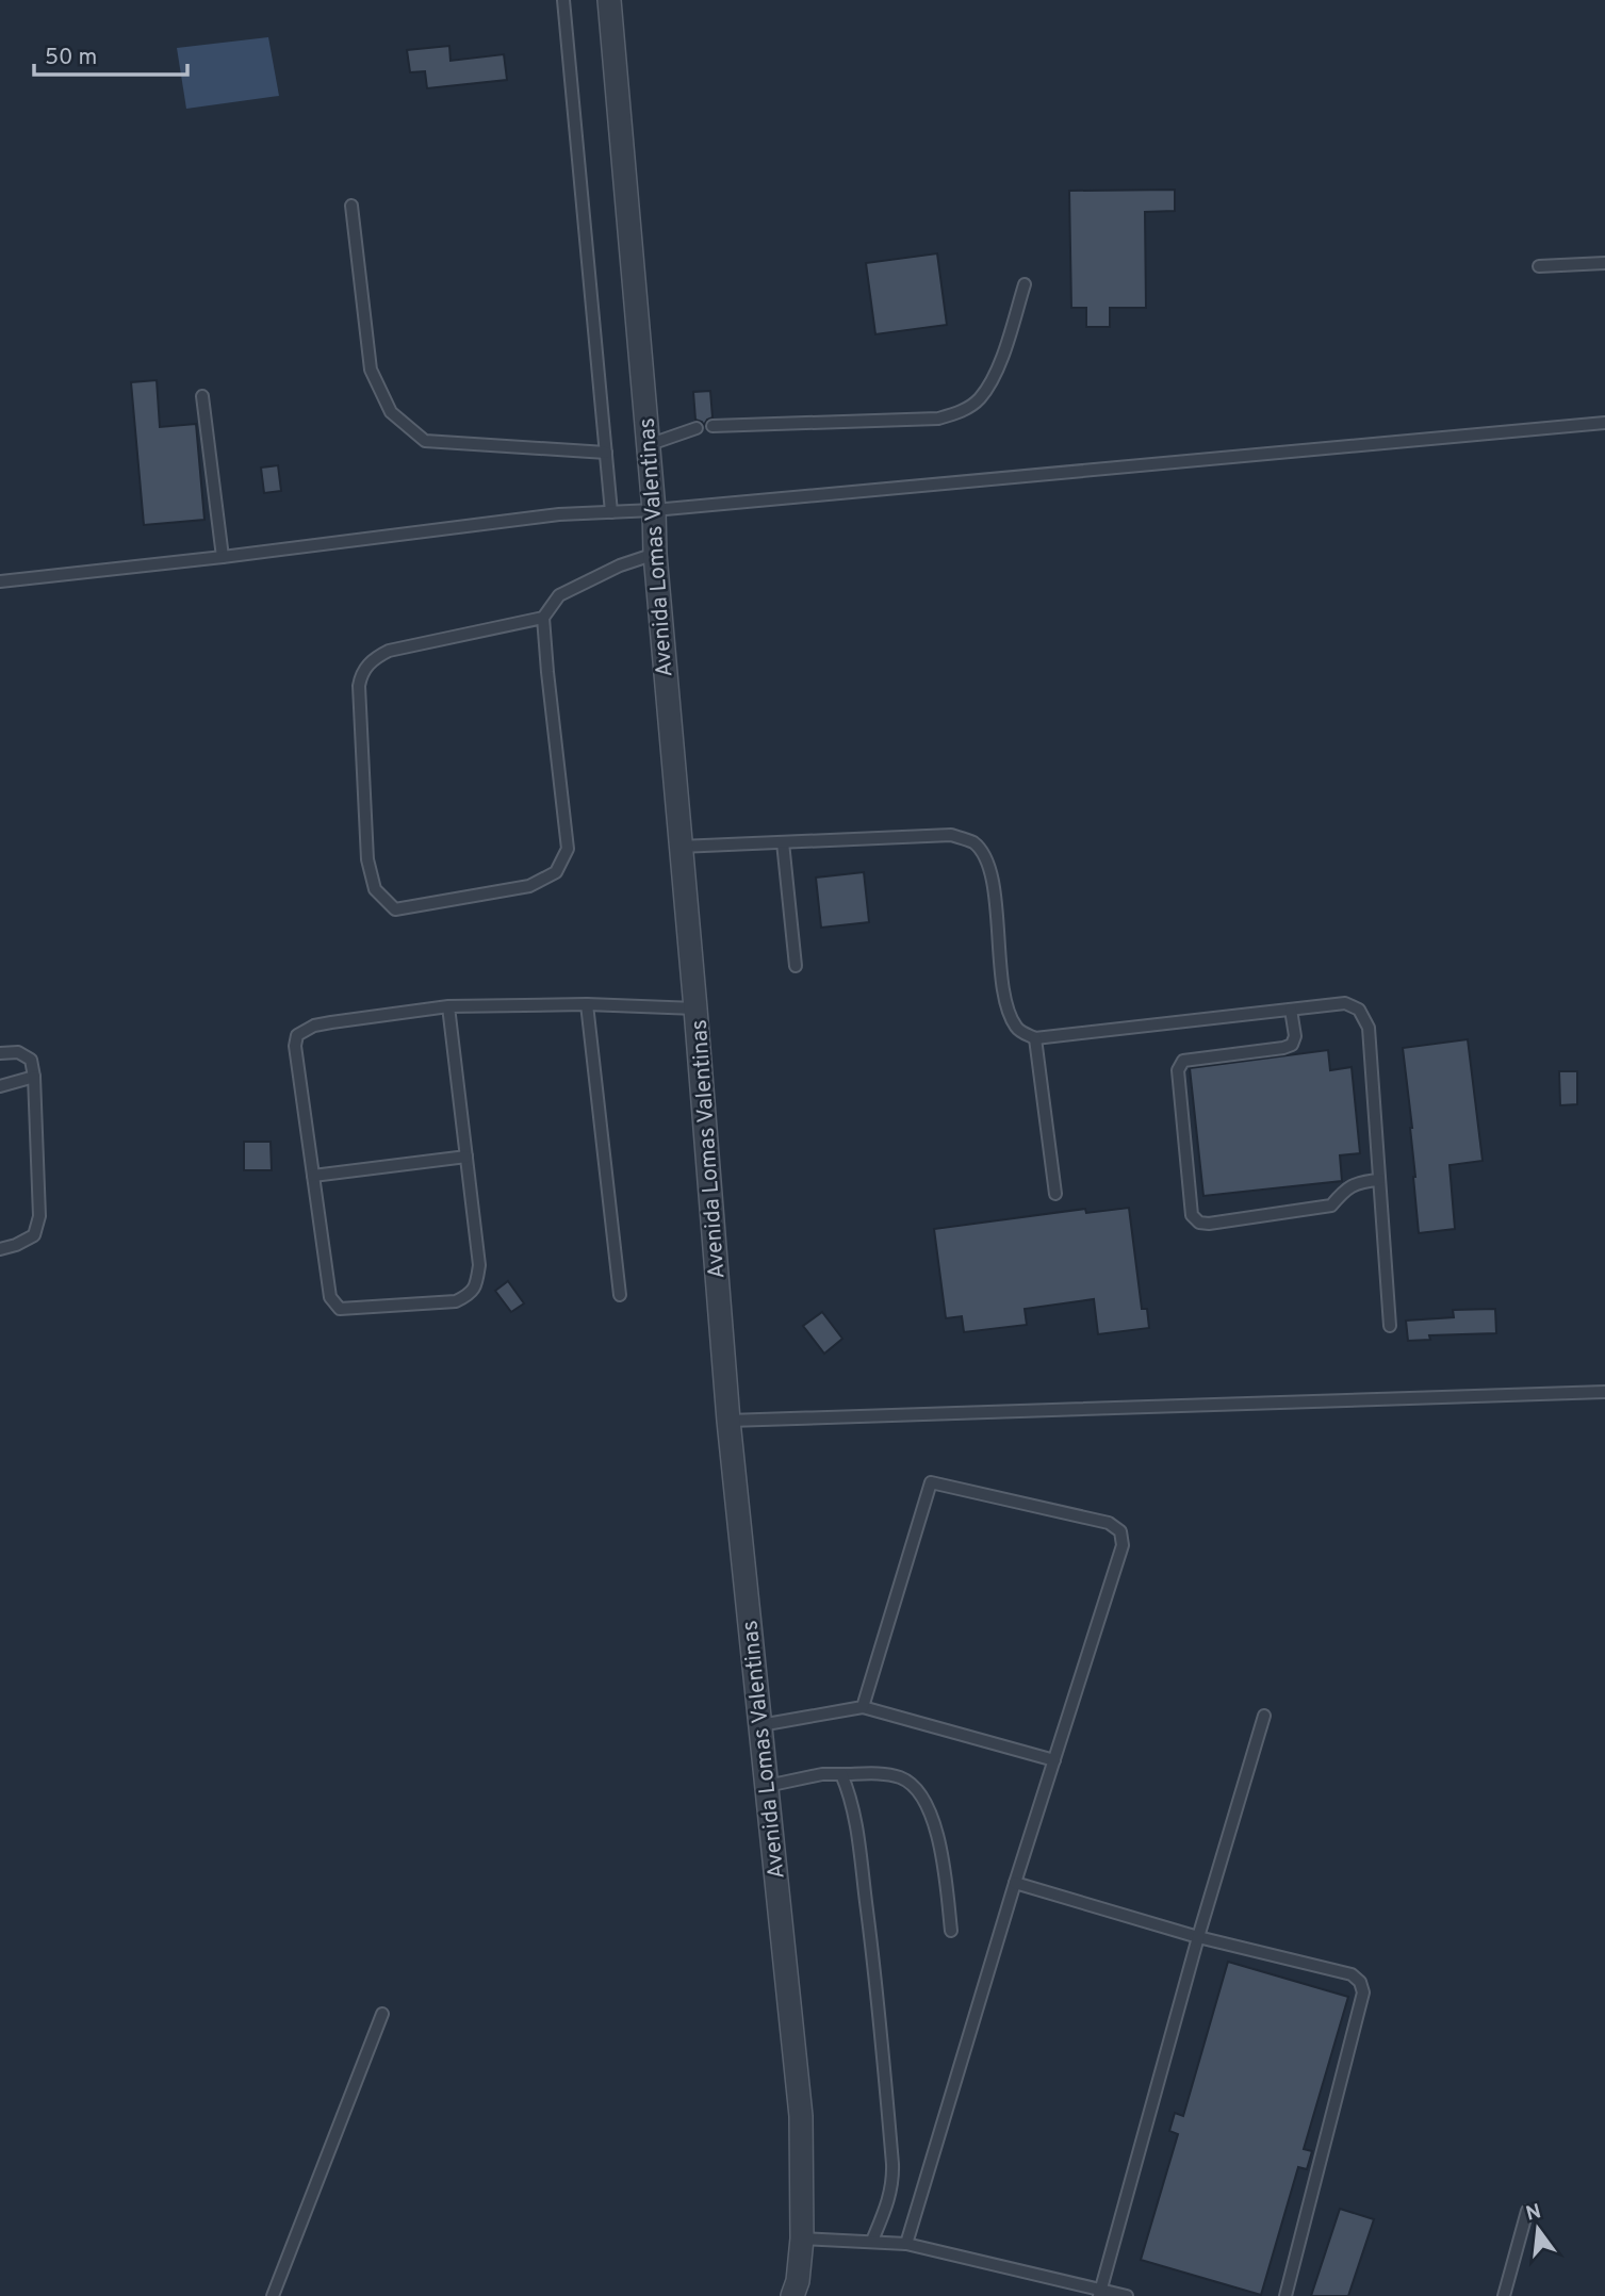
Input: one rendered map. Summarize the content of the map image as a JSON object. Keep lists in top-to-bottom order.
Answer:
{
  "streets": {
    "street": ["Avenida Lomas Valentinas"]
  },
  "scale_bar": "50 m",
  "north": "top"
}
